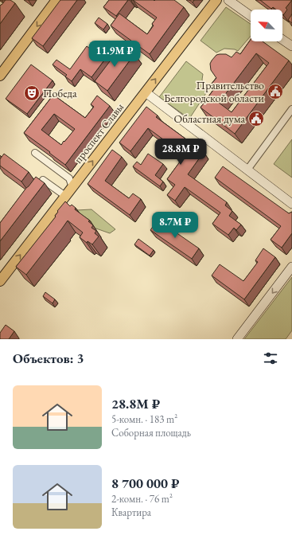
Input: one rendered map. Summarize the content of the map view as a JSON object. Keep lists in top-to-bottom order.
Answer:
{
  "streets": {
    "main road": ["проспект Славы"]
  },
  "one_way": ["проспект Славы"],
  "places": {
    "public building": ["Правительство Белгородской области", "Областная дума"],
    "theatre": ["Победа"]
  },
  "north": "top left",
  "page": {
    "price": ["11.9M ₽", "28.8M ₽", "8.7M ₽"],
    "heading": "Объектов: 3",
    "list": [
      {
        "name": "28.8M ₽",
        "note": "5-комн. · 183 m² · Соборная площадь"
      },
      {
        "name": "8 700 000 ₽",
        "note": "2-комн. · 76 m² · Квартира"
      }
    ]
  }
}
